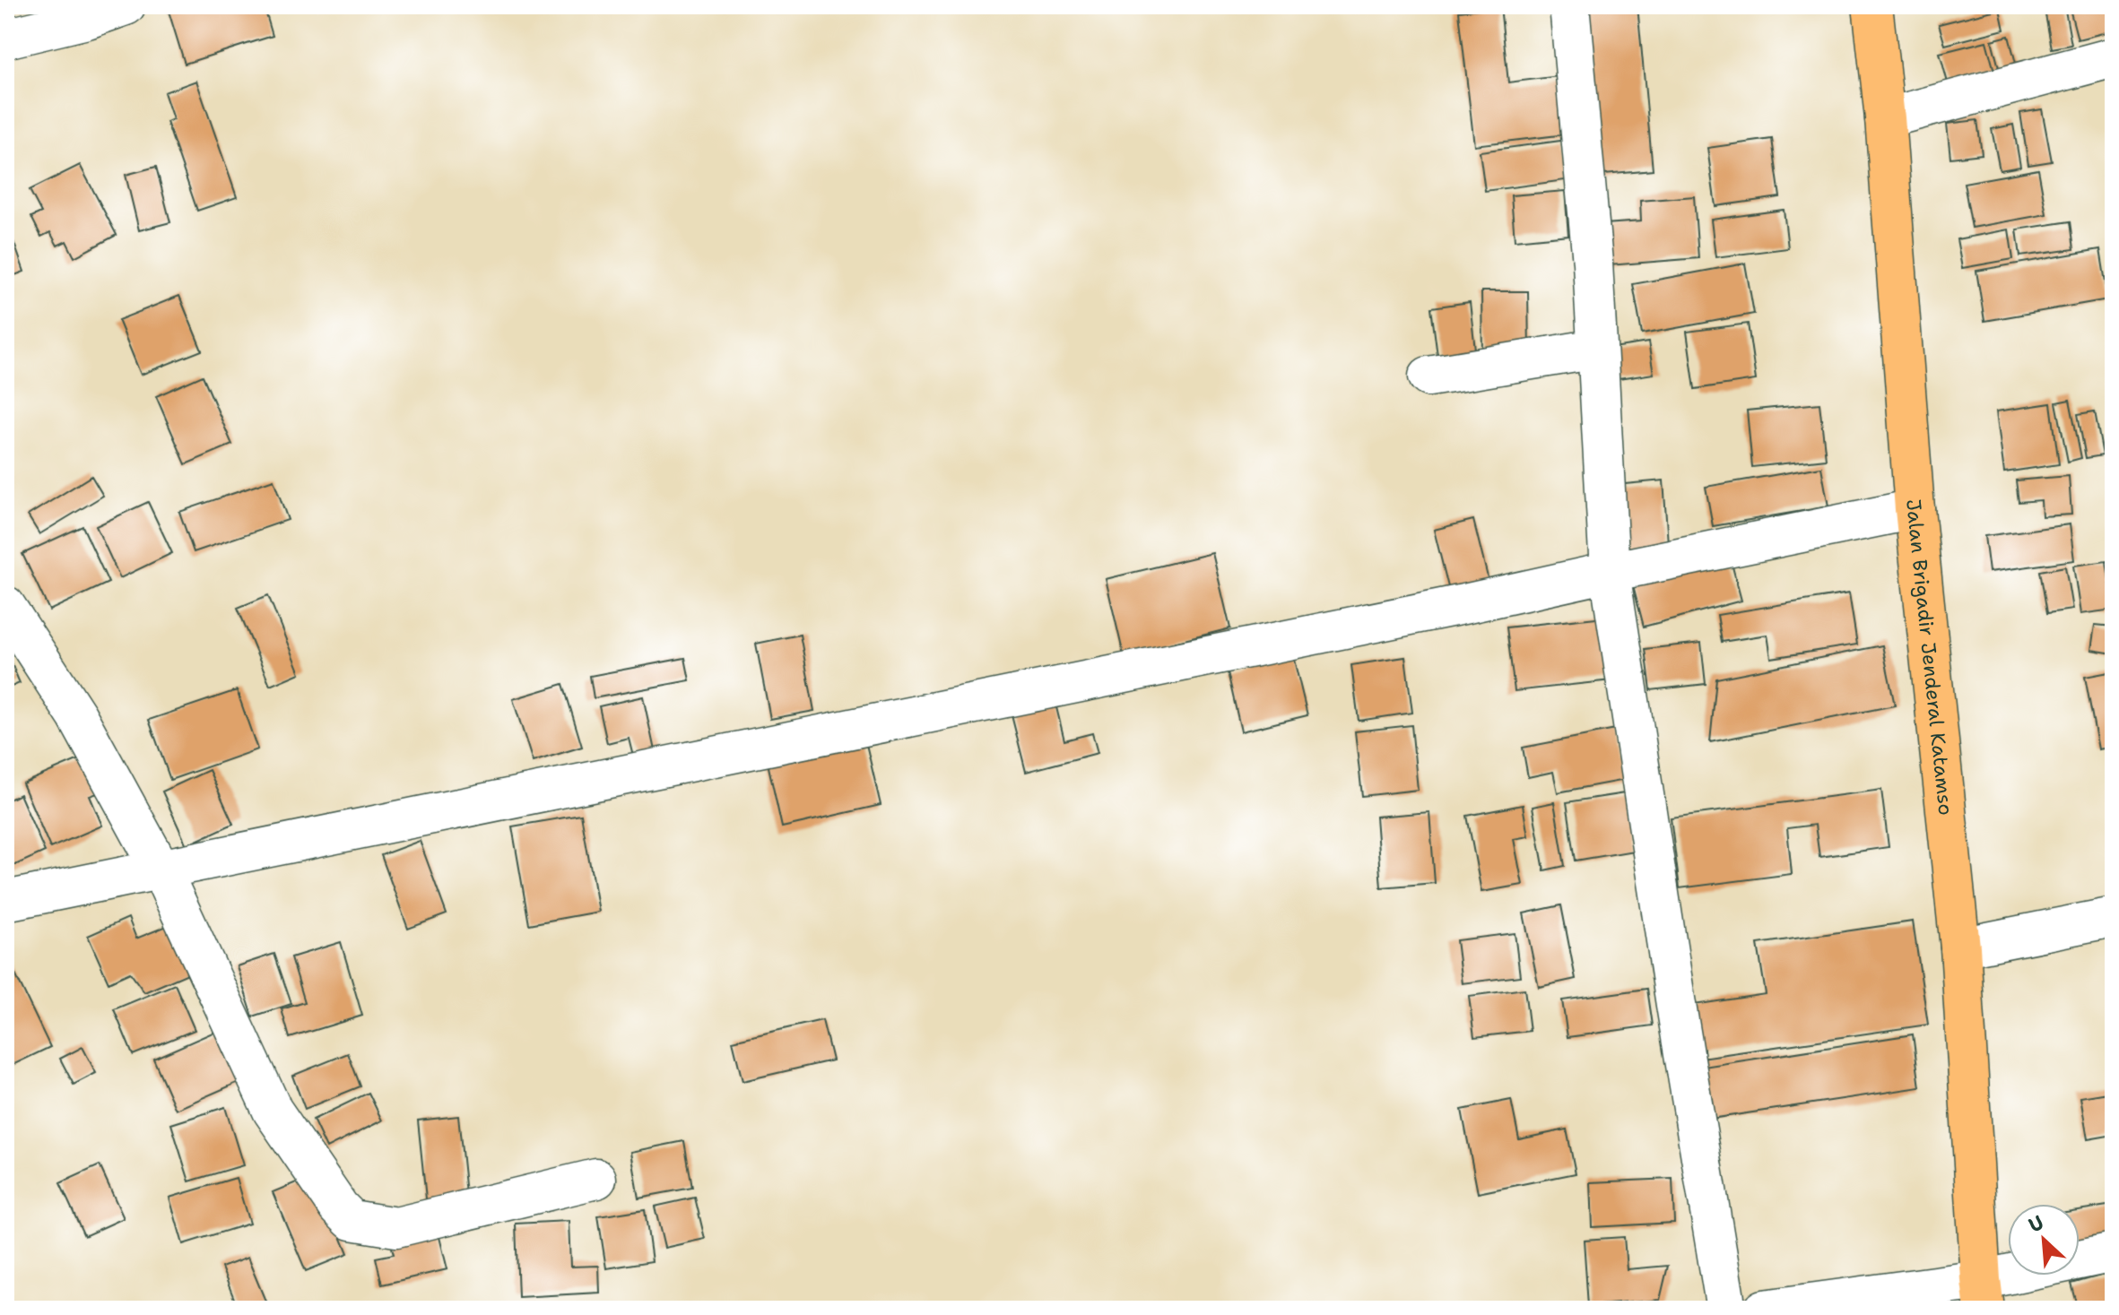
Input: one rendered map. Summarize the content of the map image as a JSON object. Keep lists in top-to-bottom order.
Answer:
{
  "streets": {
    "main road": ["Jalan Brigadir Jenderal Katamso"]
  },
  "north": "top left"
}
